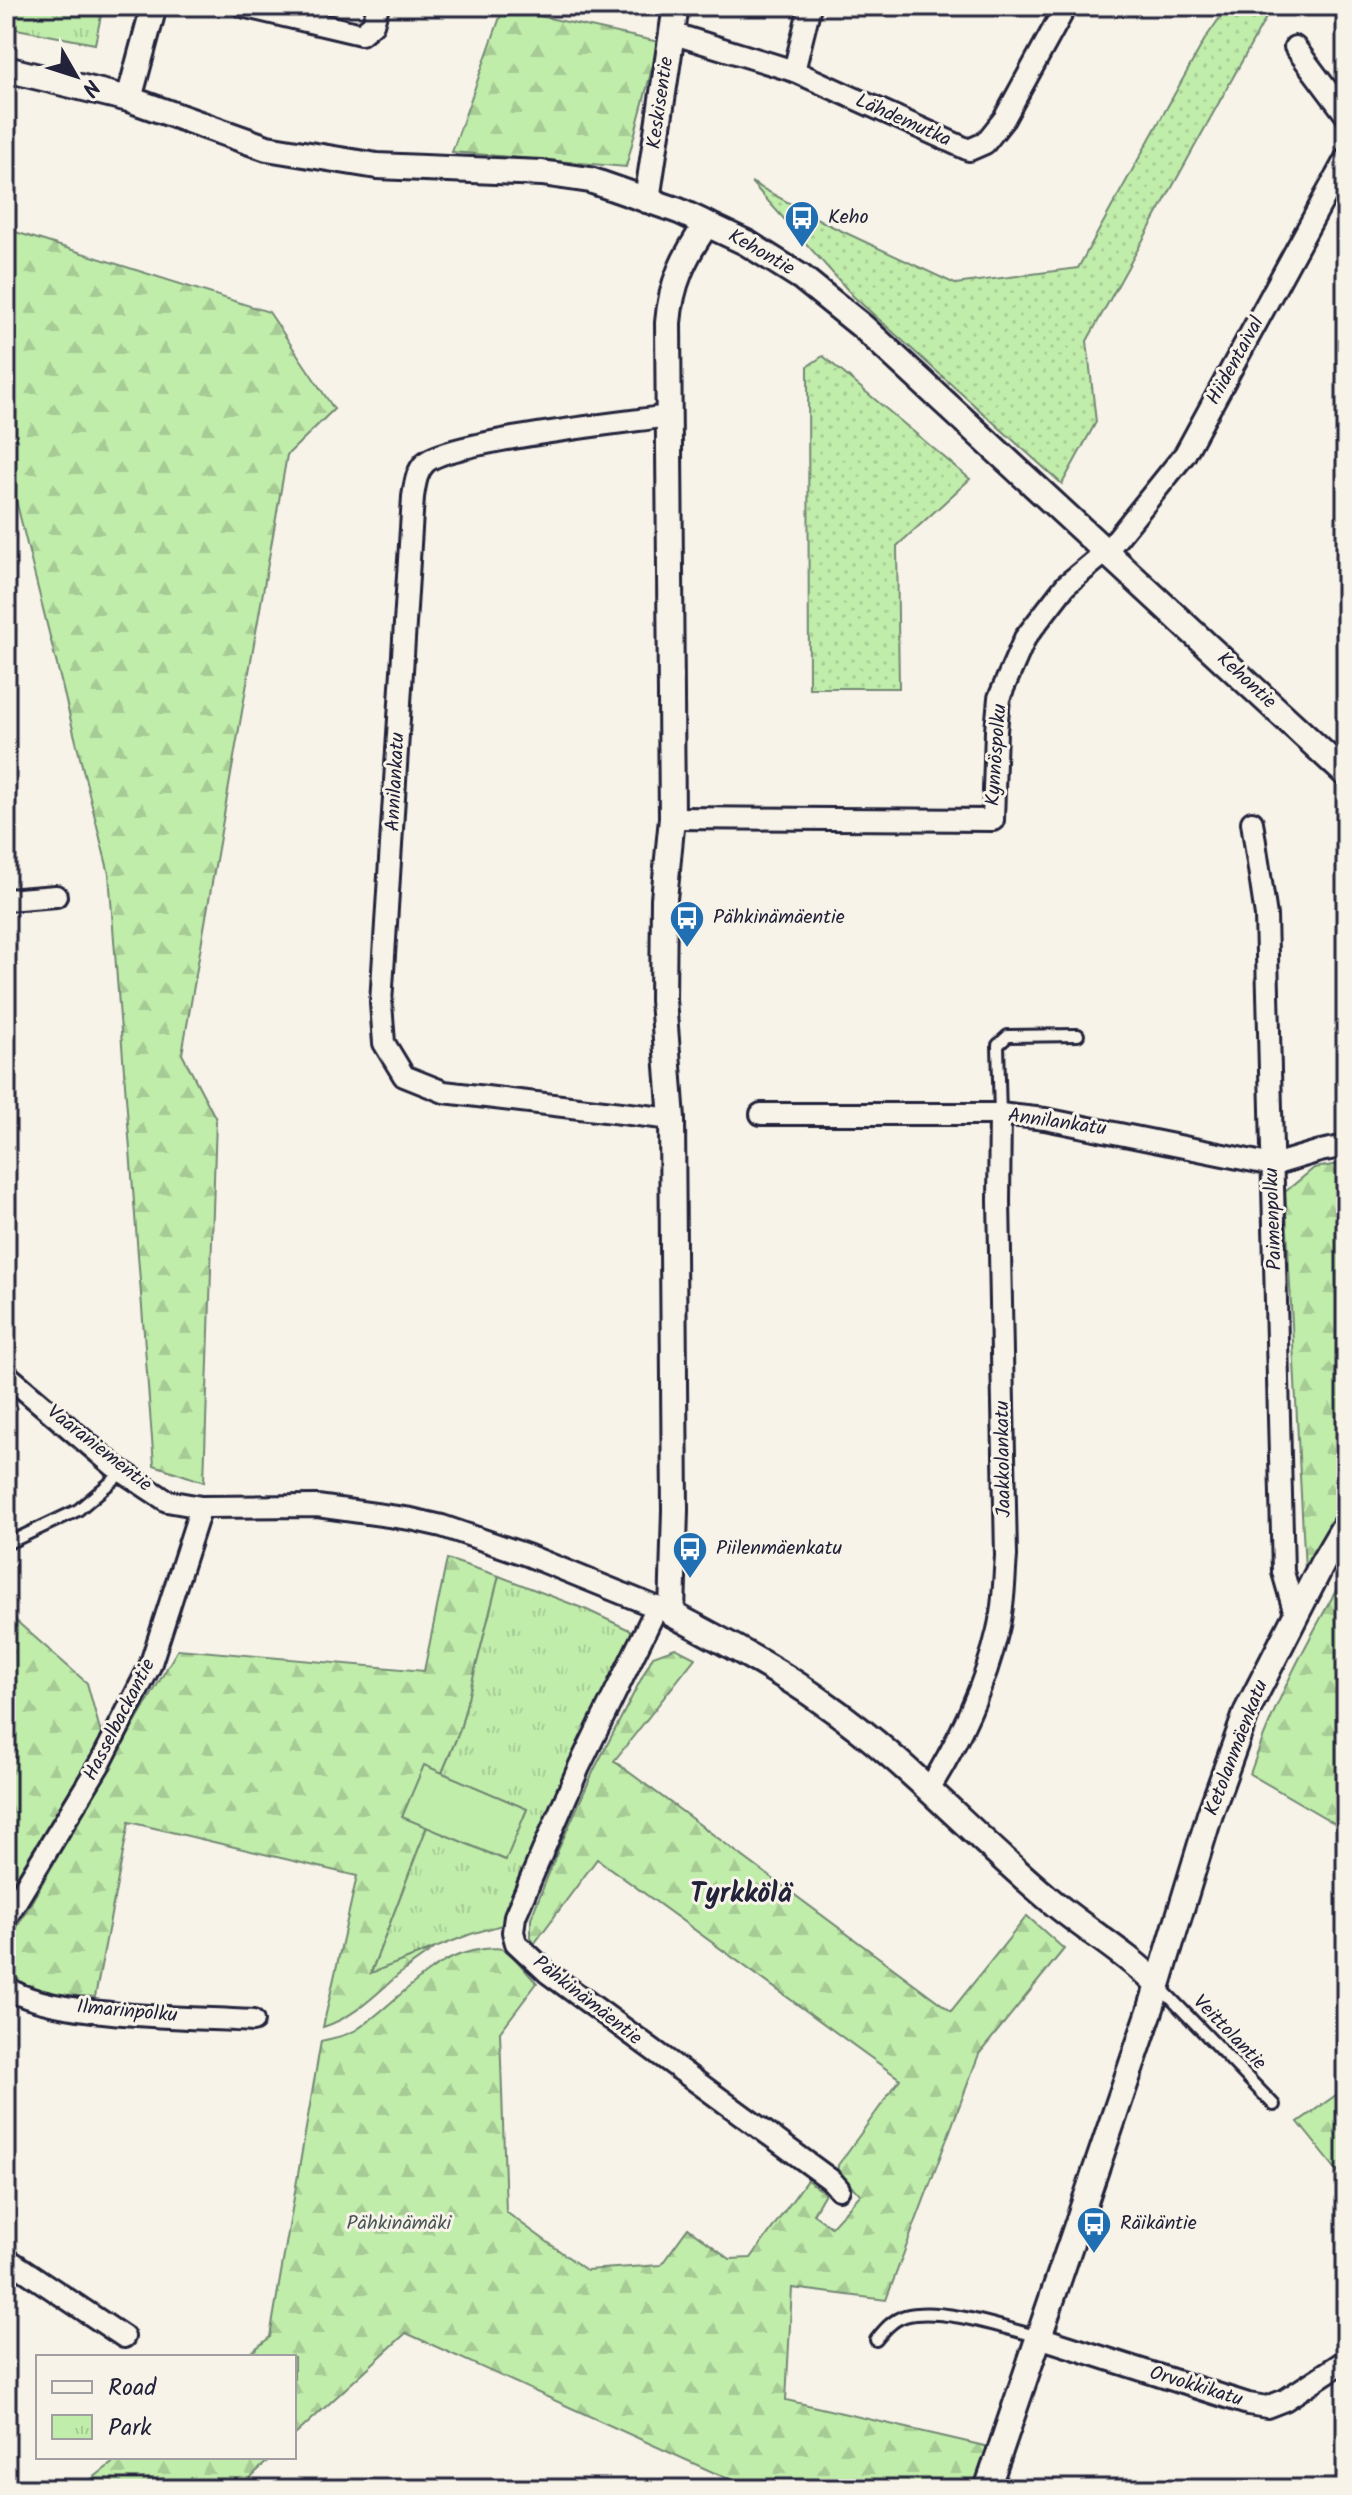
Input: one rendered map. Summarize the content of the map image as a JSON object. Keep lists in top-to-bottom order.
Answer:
{
  "streets": {
    "street": [
      "Keskisentie",
      "Lähdemutka",
      "Kehontie",
      "Hiidentaival",
      "Kynnöspolku",
      "Annilankatu",
      "Paimenpolku",
      "Vaaraniementie",
      "Jaakkolankatu",
      "Hasselbackantie",
      "Ketolanmäenkatu",
      "Pähkinämäentie",
      "Ilmarinpolku",
      "Orvokkikatu"
    ],
    "lane": ["Veittolantie"]
  },
  "crossings": [
    ["Keskisentie", "Lähdemutka"],
    ["Keskisentie", "Kehontie"],
    ["Kehontie", "Hiidentaival"],
    ["Kehontie", "Kynnöspolku"],
    ["Kehontie", "Pähkinämäentie"],
    ["Hiidentaival", "Kynnöspolku"],
    ["Kynnöspolku", "Pähkinämäentie"],
    ["Annilankatu", "Paimenpolku"],
    ["Annilankatu", "Jaakkolankatu"],
    ["Annilankatu", "Pähkinämäentie"],
    ["Paimenpolku", "Ketolanmäenkatu"],
    ["Vaaraniementie", "Hasselbackantie"],
    ["Ketolanmäenkatu", "Veittolantie"]
  ],
  "districts": ["Tyrkkölä"],
  "parks": ["Pähkinämäki"],
  "places": {
    "bus stop": [
      "Keho",
      "Pähkinämäentie",
      "Piilenmäenkatu",
      "Räikäntie"
    ]
  },
  "legend": ["Road", "Park"],
  "north": "bottom right"
}
